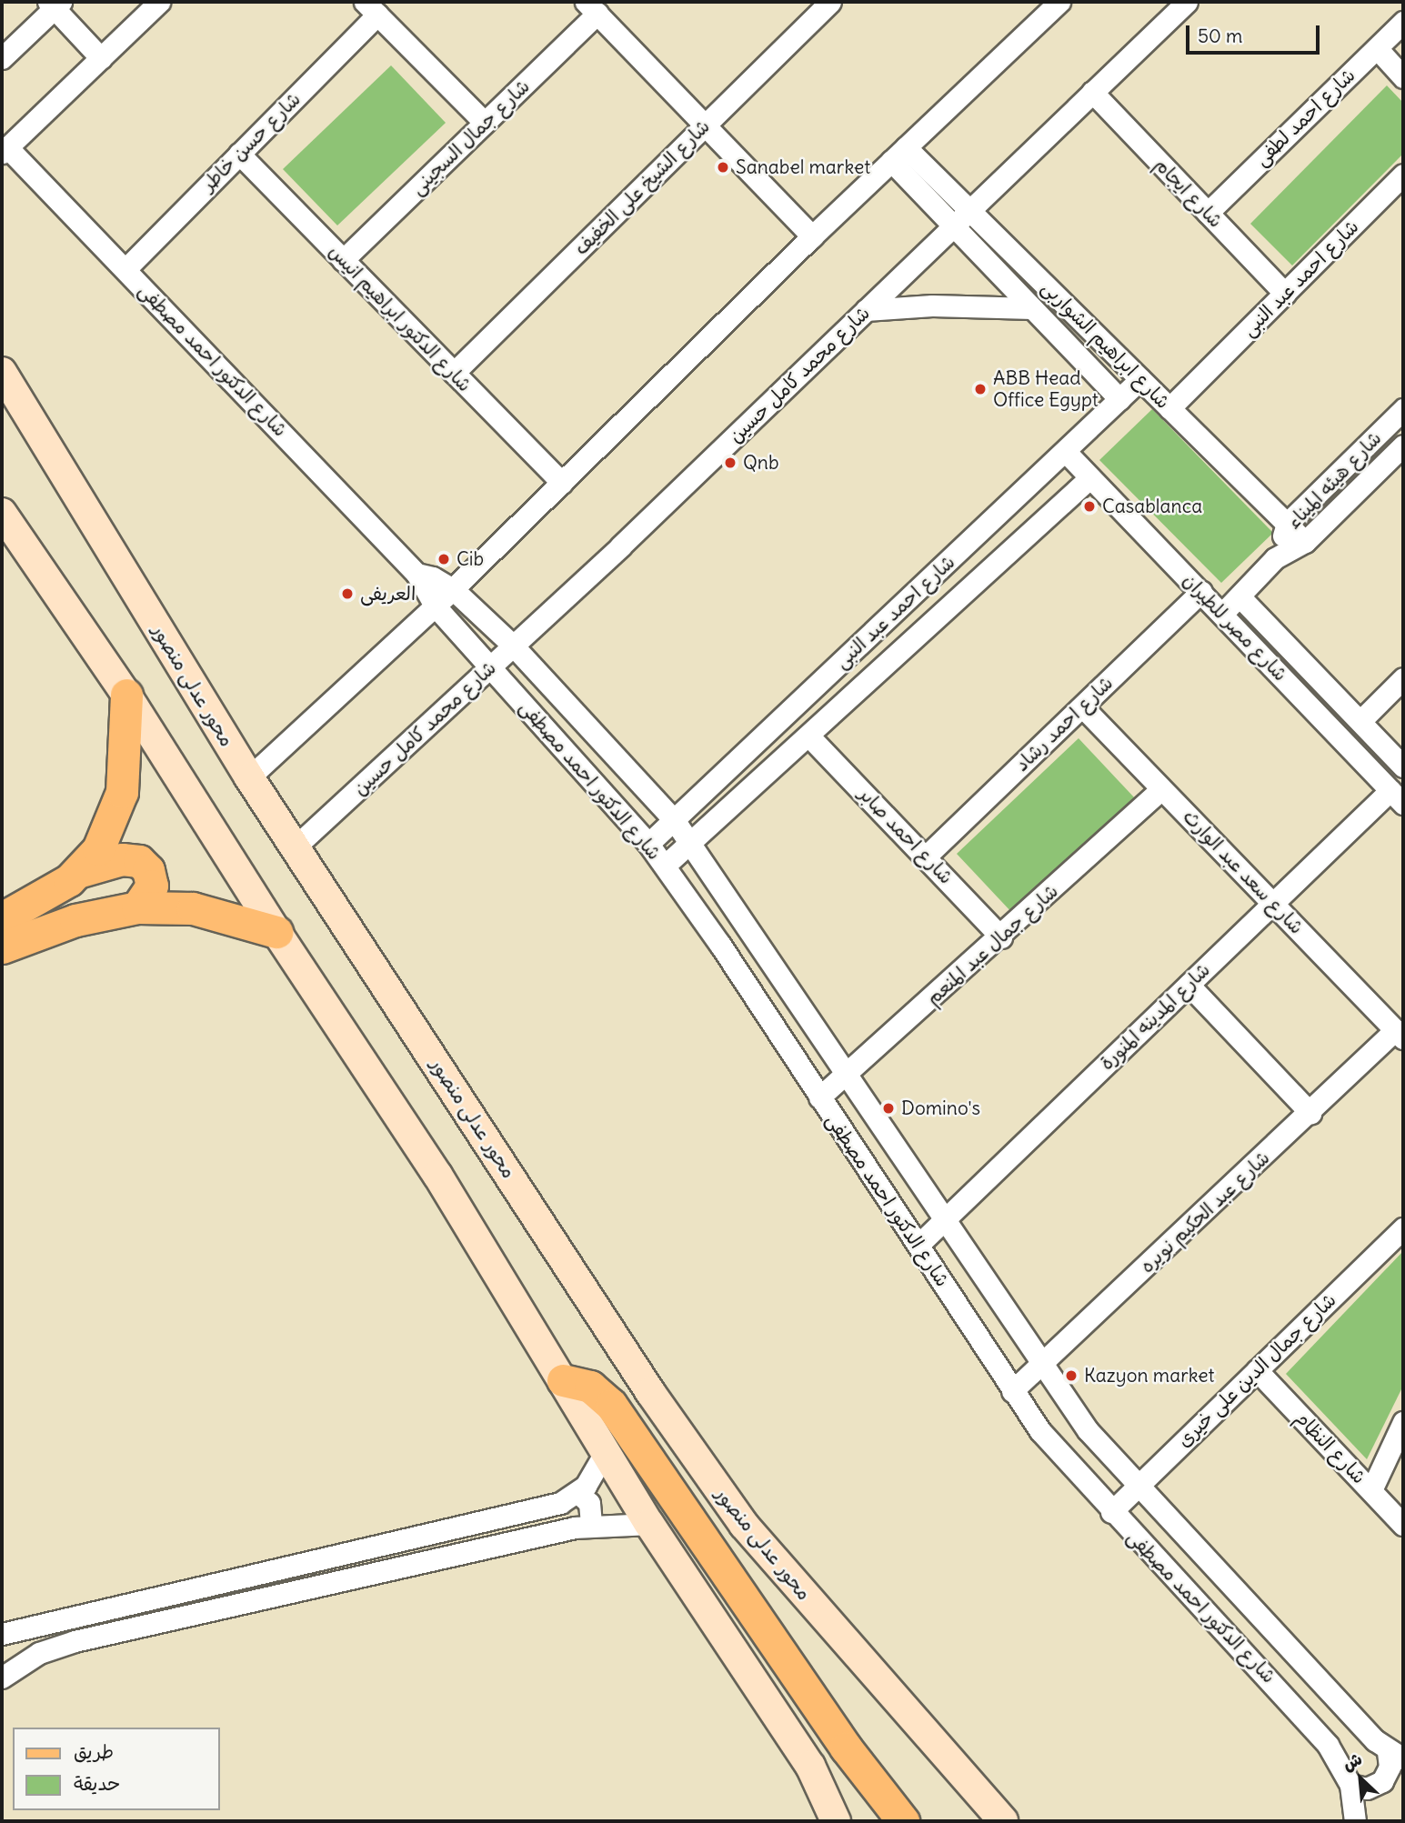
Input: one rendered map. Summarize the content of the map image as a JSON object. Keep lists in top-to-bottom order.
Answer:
{
  "streets": {
    "main road": ["محور عدلى منصور"],
    "street": [
      "شارع احمد لطفى",
      "شارع جمال السجينى",
      "شارع حسن خاطر",
      "شارع الشيخ على الخفيف",
      "شارع ايجام",
      "شارع احمد عبد النبى",
      "شارع الدكتور ابراهيم انيس",
      "شارع ابراهيم الشواربى",
      "شارع الدكتور احمد مصطفى",
      "شارع محمد كامل حسين",
      "شارع هيئه الميناء",
      "شارع مصر للطيران",
      "شارع احمد رشاد",
      "شارع احمد صابر",
      "شارع سعد عبد الوارث",
      "شارع جمال عبد المنعم",
      "شارع المدينه المنورة",
      "شارع عبد الحكيم نويره",
      "شارع جمال الدين على خيرى",
      "شارع النظام"
    ]
  },
  "crossings": [
    ["شارع احمد لطفى", "شارع ايجام"],
    ["شارع جمال السجينى", "شارع الدكتور ابراهيم انيس"],
    ["شارع حسن خاطر", "شارع الدكتور ابراهيم انيس"],
    ["شارع حسن خاطر", "شارع الدكتور احمد مصطفى"],
    ["شارع الشيخ على الخفيف", "شارع الدكتور ابراهيم انيس"],
    ["شارع ايجام", "شارع احمد عبد النبى"],
    ["شارع ايجام", "شارع محمد كامل حسين"],
    ["شارع احمد عبد النبى", "شارع ابراهيم الشواربى"],
    ["شارع احمد عبد النبى", "شارع الدكتور احمد مصطفى"],
    ["شارع احمد عبد النبى", "شارع مصر للطيران"],
    ["شارع احمد عبد النبى", "شارع احمد صابر"],
    ["شارع ابراهيم الشواربى", "شارع محمد كامل حسين"],
    ["شارع ابراهيم الشواربى", "شارع هيئه الميناء"],
    ["شارع الدكتور احمد مصطفى", "شارع محمد كامل حسين"],
    ["شارع الدكتور احمد مصطفى", "شارع جمال عبد المنعم"],
    ["شارع الدكتور احمد مصطفى", "شارع المدينه المنورة"],
    ["شارع الدكتور احمد مصطفى", "شارع عبد الحكيم نويره"],
    ["شارع الدكتور احمد مصطفى", "شارع جمال الدين على خيرى"],
    ["شارع محمد كامل حسين", "محور عدلى منصور"],
    ["شارع هيئه الميناء", "شارع مصر للطيران"],
    ["شارع مصر للطيران", "شارع احمد رشاد"],
    ["شارع مصر للطيران", "شارع المدينه المنورة"],
    ["شارع احمد رشاد", "شارع احمد صابر"],
    ["شارع احمد رشاد", "شارع سعد عبد الوارث"],
    ["شارع احمد صابر", "شارع جمال عبد المنعم"],
    ["شارع سعد عبد الوارث", "شارع جمال عبد المنعم"],
    ["شارع سعد عبد الوارث", "شارع المدينه المنورة"],
    ["شارع سعد عبد الوارث", "شارع عبد الحكيم نويره"],
    ["شارع جمال الدين على خيرى", "شارع النظام"]
  ],
  "places": [
    "Sanabel market",
    "ABB Head Office Egypt",
    "Qnb",
    "Casablanca",
    "Cib",
    "العريفى",
    "Domino's",
    "Kazyon market"
  ],
  "legend": ["طريق", "حديقة"],
  "scale_bar": "50 m",
  "north": "top left"
}
